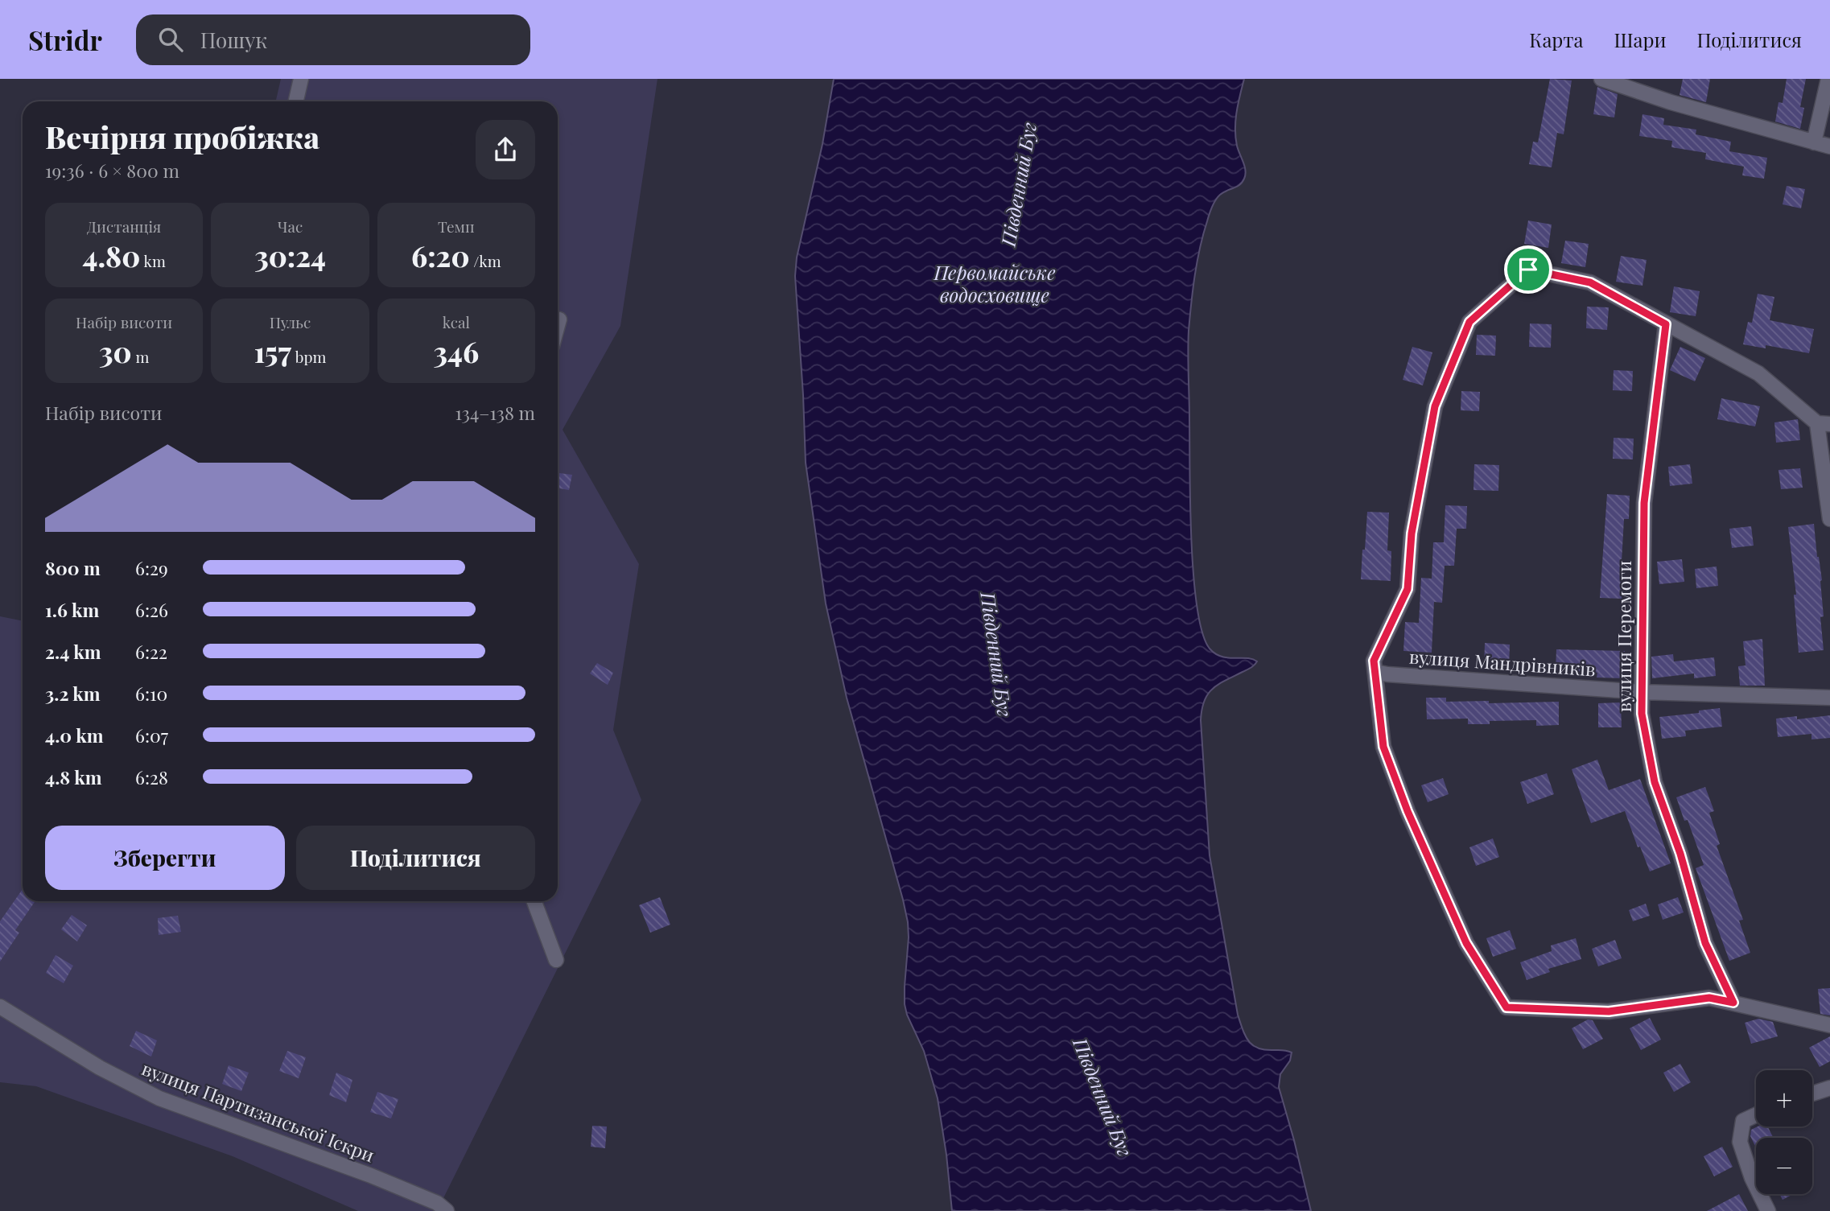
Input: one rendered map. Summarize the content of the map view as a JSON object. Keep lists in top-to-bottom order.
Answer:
{
  "streets": {
    "street": ["вулиця Перемоги", "вулиця Мандрівників", "вулиця Партизанської Іскри"]
  },
  "crossings": [
    ["вулиця Перемоги", "вулиця Мандрівників"]
  ],
  "water": ["Південний Буг", "Первомайське водосховище"],
  "page": {
    "header": "Stridr",
    "search": "Пошук",
    "nav": ["Карта", "Шари", "Поділитися"],
    "heading": ["Вечірня пробіжка", "19:36 · 6 × 800 m"],
    "stats": [
      ["Дистанція", "4.80 km"],
      ["Час", "30:24"],
      ["Темп", "6:20 /km"],
      ["Набір висоти", "30 m"],
      ["Пульс", "157 bpm"],
      ["kcal", "346"]
    ],
    "chart": ["Набір висоти", "134–138 m"],
    "list": [
      {
        "name": "800 m",
        "note": "6:29"
      },
      {
        "name": "1.6 km",
        "note": "6:26"
      },
      {
        "name": "2.4 km",
        "note": "6:22"
      },
      {
        "name": "3.2 km",
        "note": "6:10"
      },
      {
        "name": "4.0 km",
        "note": "6:07"
      },
      {
        "name": "4.8 km",
        "note": "6:28"
      }
    ],
    "buttons": ["Зберегти", "Поділитися"],
    "map_buttons": ["+", "−"]
  }
}
